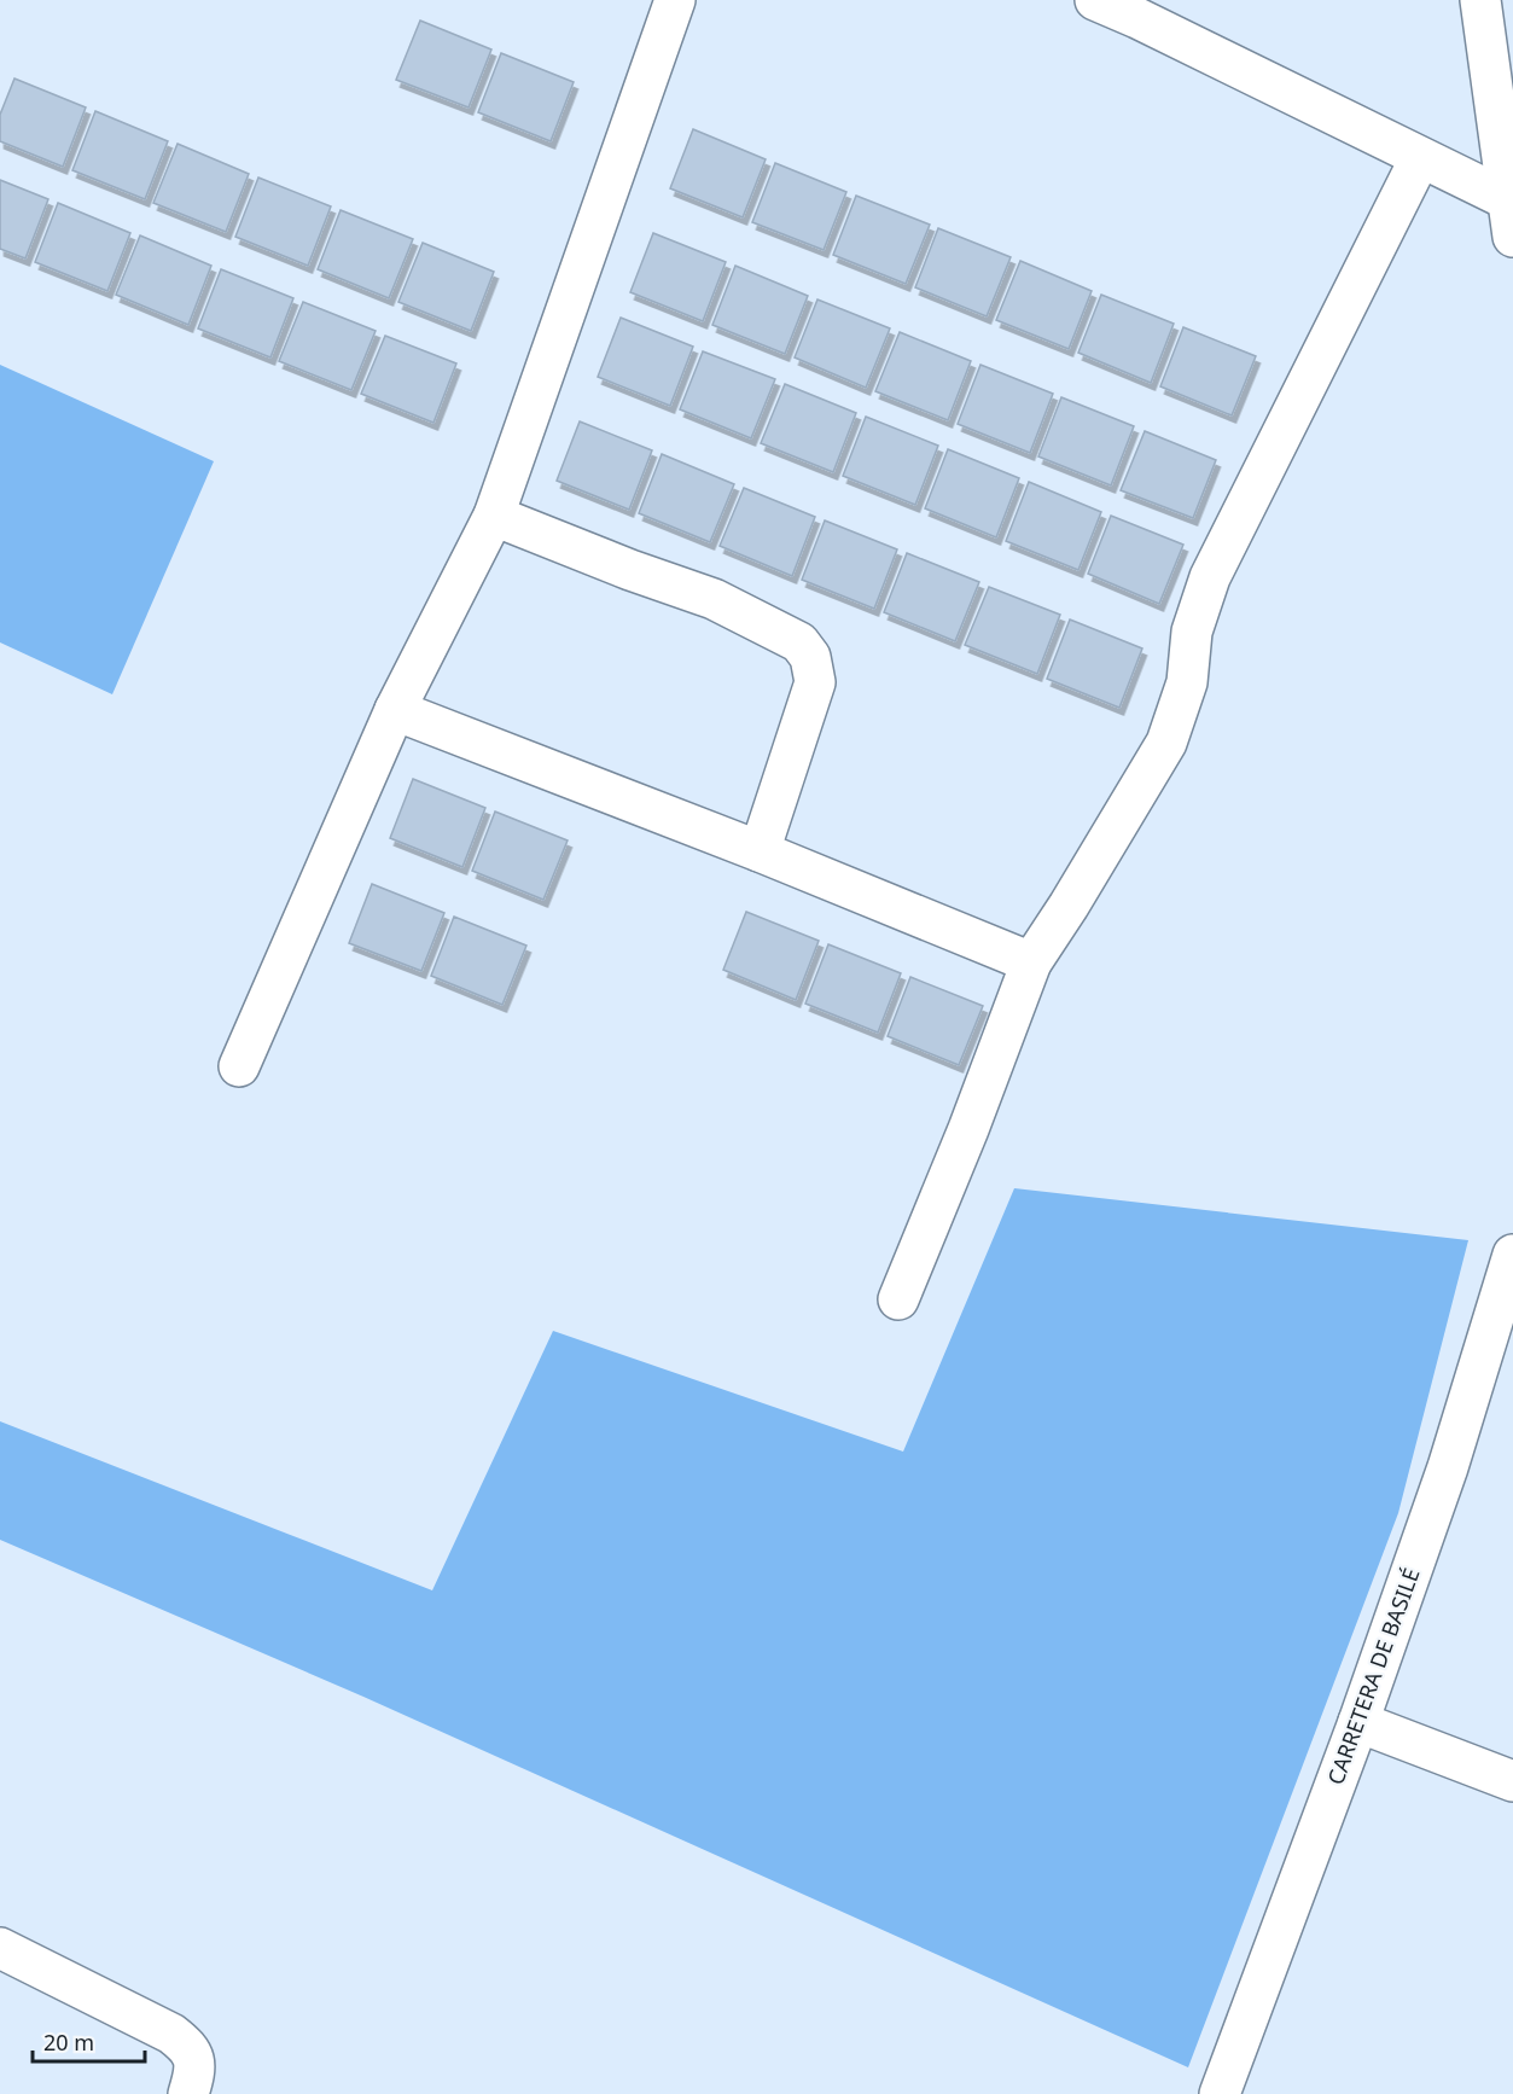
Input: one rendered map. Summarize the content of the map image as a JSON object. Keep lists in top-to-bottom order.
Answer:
{
  "streets": {
    "street": ["CARRETERA DE BASILÉ"]
  },
  "scale_bar": "20 m"
}
